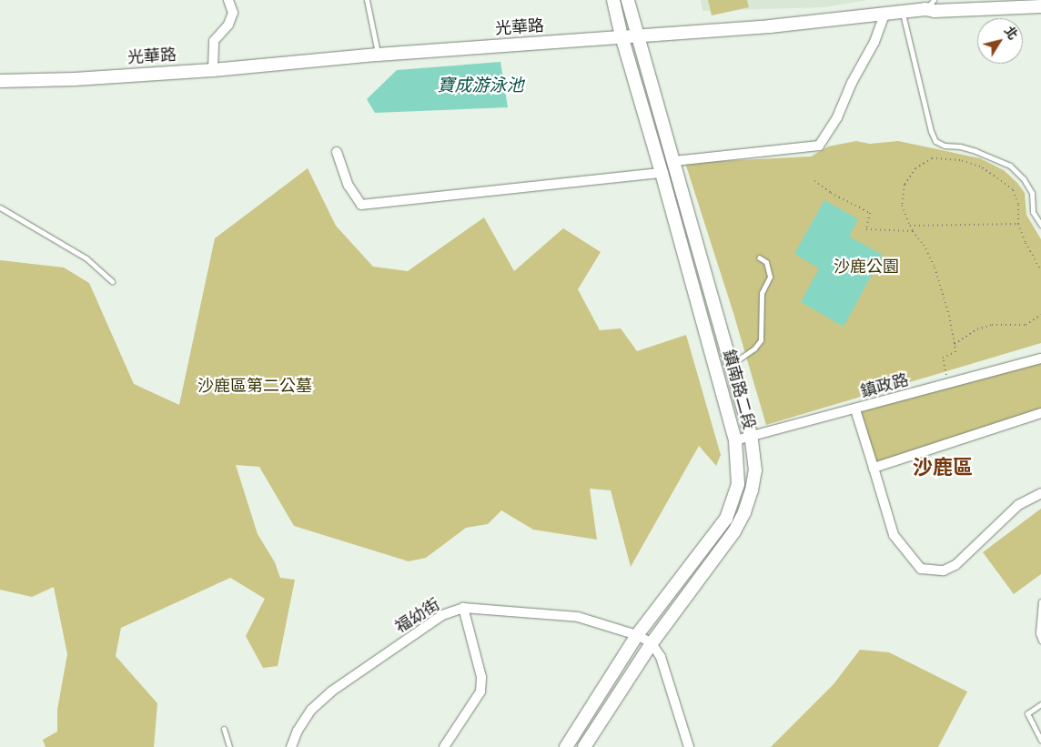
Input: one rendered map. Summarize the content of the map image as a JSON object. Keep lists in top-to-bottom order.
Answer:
{
  "streets": {
    "street": [
      "光華路",
      "鎮政路",
      "鎮南路二段",
      "福幼街"
    ]
  },
  "crossings": [
    ["光華路", "鎮南路二段"],
    ["鎮政路", "鎮南路二段"],
    ["鎮南路二段", "福幼街"]
  ],
  "districts": ["沙鹿區"],
  "water": ["寶成游泳池"],
  "parks": ["沙鹿公園", "沙鹿區第二公墓"],
  "north": "top right"
}
